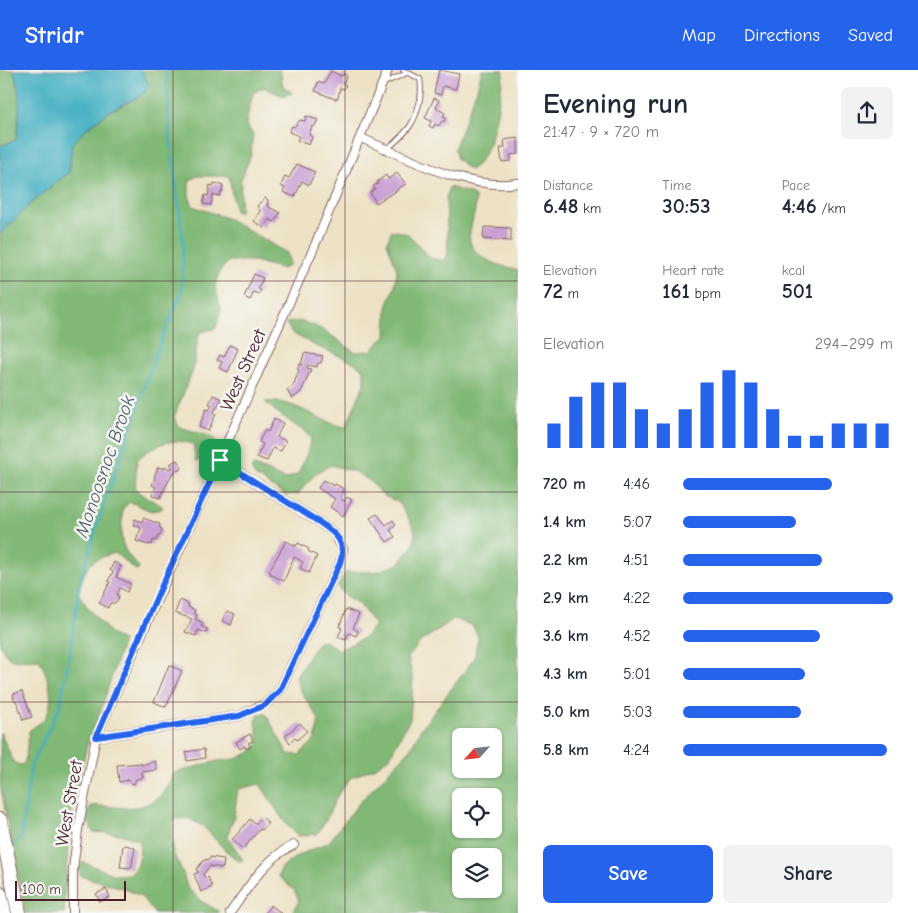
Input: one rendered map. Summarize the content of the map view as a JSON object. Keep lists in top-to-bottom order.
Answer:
{
  "streets": {
    "street": ["West Street"]
  },
  "water": ["Monoosnoc Brook"],
  "scale_bar": "100 m",
  "north": "bottom left",
  "page": {
    "header": "Stridr",
    "nav": ["Map", "Directions", "Saved"],
    "heading": ["Evening run", "21:47 · 9 × 720 m"],
    "stats": [
      ["Distance", "6.48 km"],
      ["Time", "30:53"],
      ["Pace", "4:46 /km"],
      ["Elevation", "72 m"],
      ["Heart rate", "161 bpm"],
      ["kcal", "501"]
    ],
    "chart": ["Elevation", "294–299 m"],
    "list": [
      {
        "name": "720 m",
        "note": "4:46"
      },
      {
        "name": "1.4 km",
        "note": "5:07"
      },
      {
        "name": "2.2 km",
        "note": "4:51"
      },
      {
        "name": "2.9 km",
        "note": "4:22"
      },
      {
        "name": "3.6 km",
        "note": "4:52"
      },
      {
        "name": "4.3 km",
        "note": "5:01"
      },
      {
        "name": "5.0 km",
        "note": "5:03"
      },
      {
        "name": "5.8 km",
        "note": "4:24"
      }
    ],
    "buttons": ["Save", "Share"],
    "scale": "100 m"
  }
}
